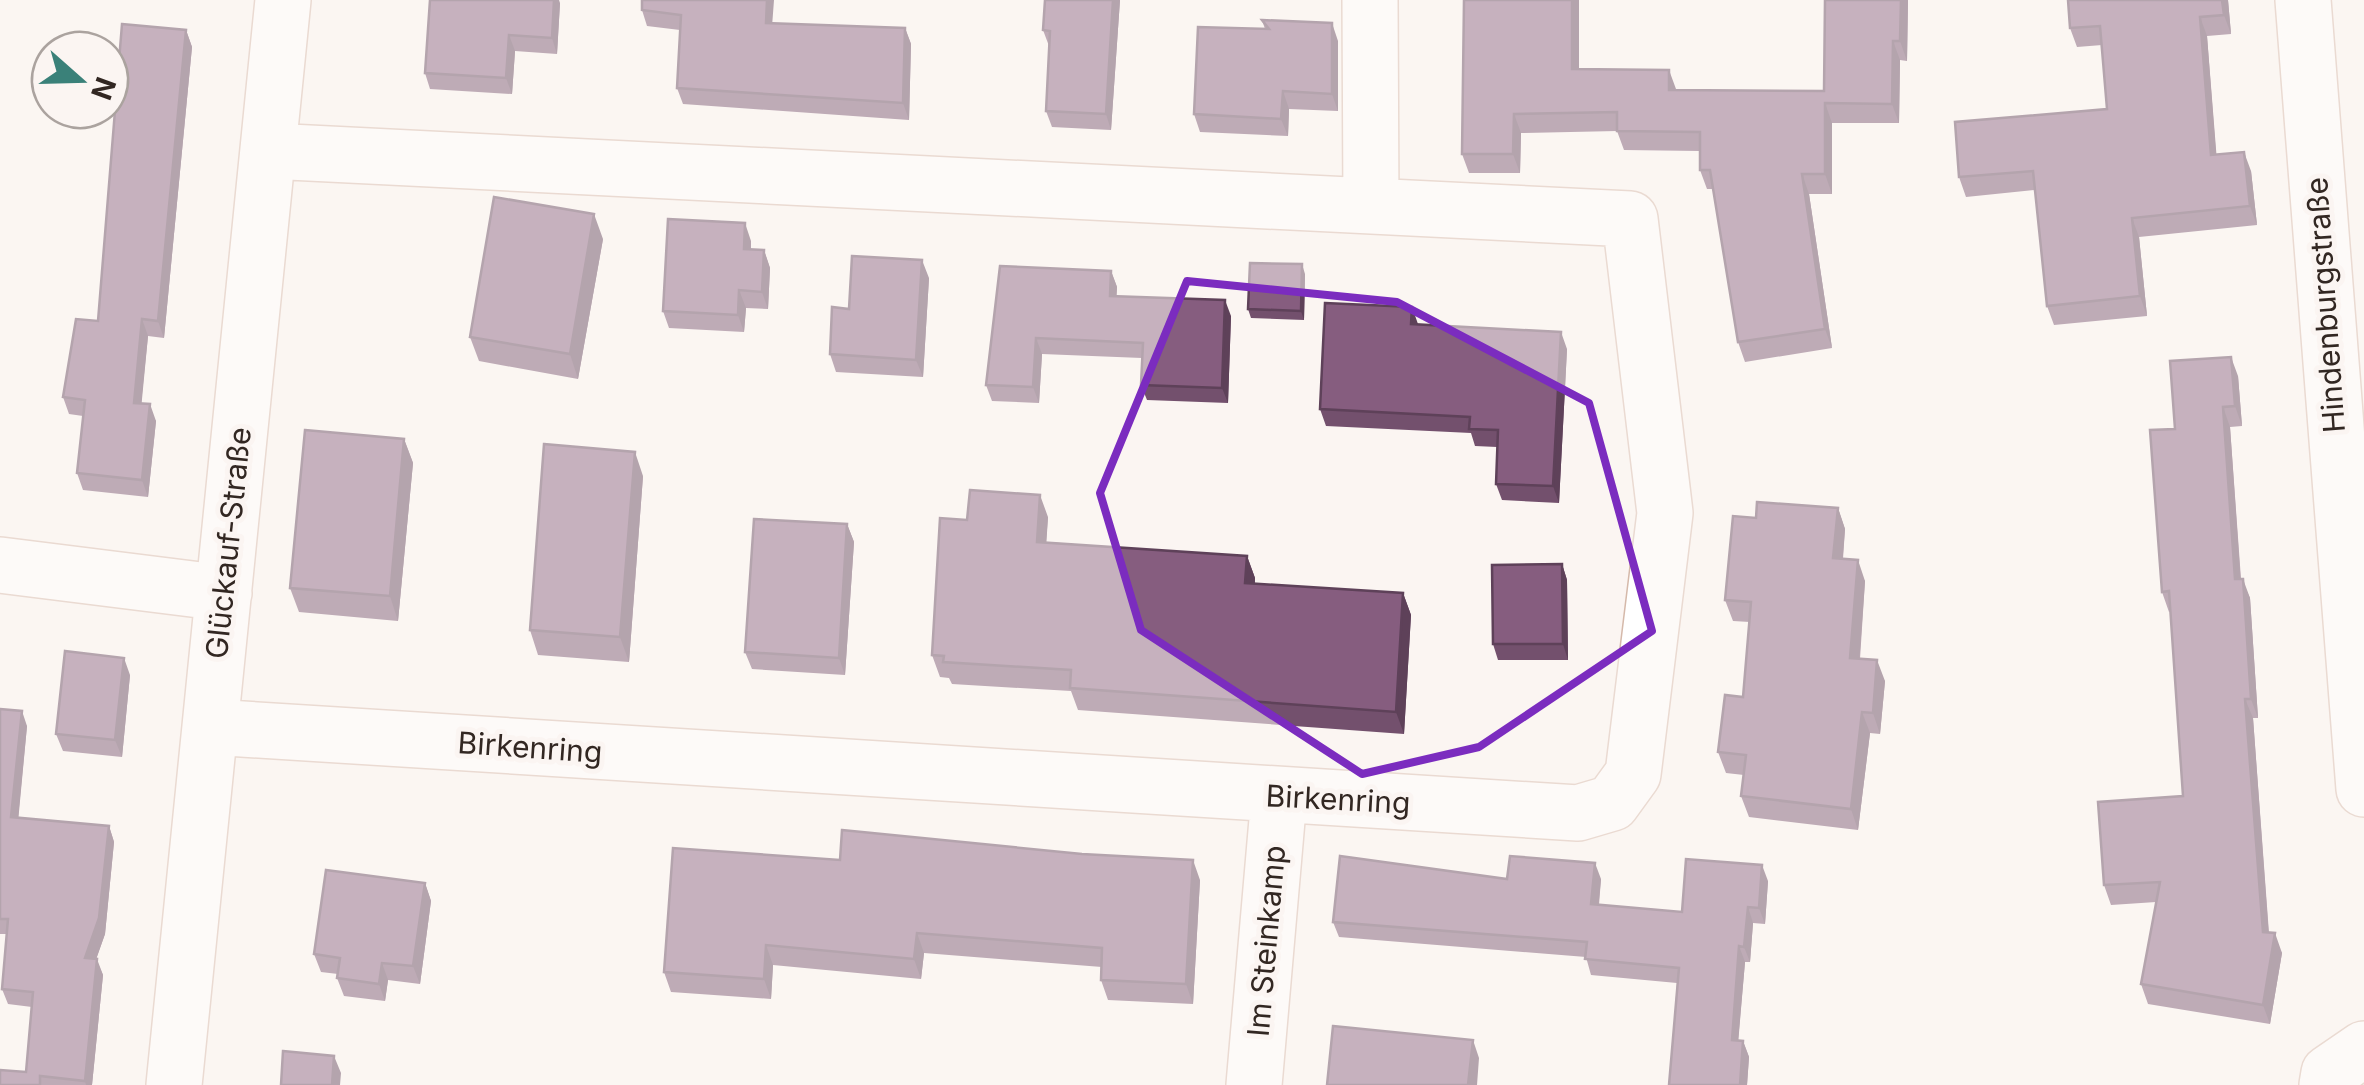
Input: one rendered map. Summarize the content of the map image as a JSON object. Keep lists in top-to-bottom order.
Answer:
{
  "streets": {
    "street": [
      "Hindenburgstraße",
      "Glückauf-Straße",
      "Birkenring",
      "Im Steinkamp"
    ]
  },
  "crossings": [
    ["Glückauf-Straße", "Birkenring"],
    ["Birkenring", "Im Steinkamp"]
  ],
  "north": "right"
}
